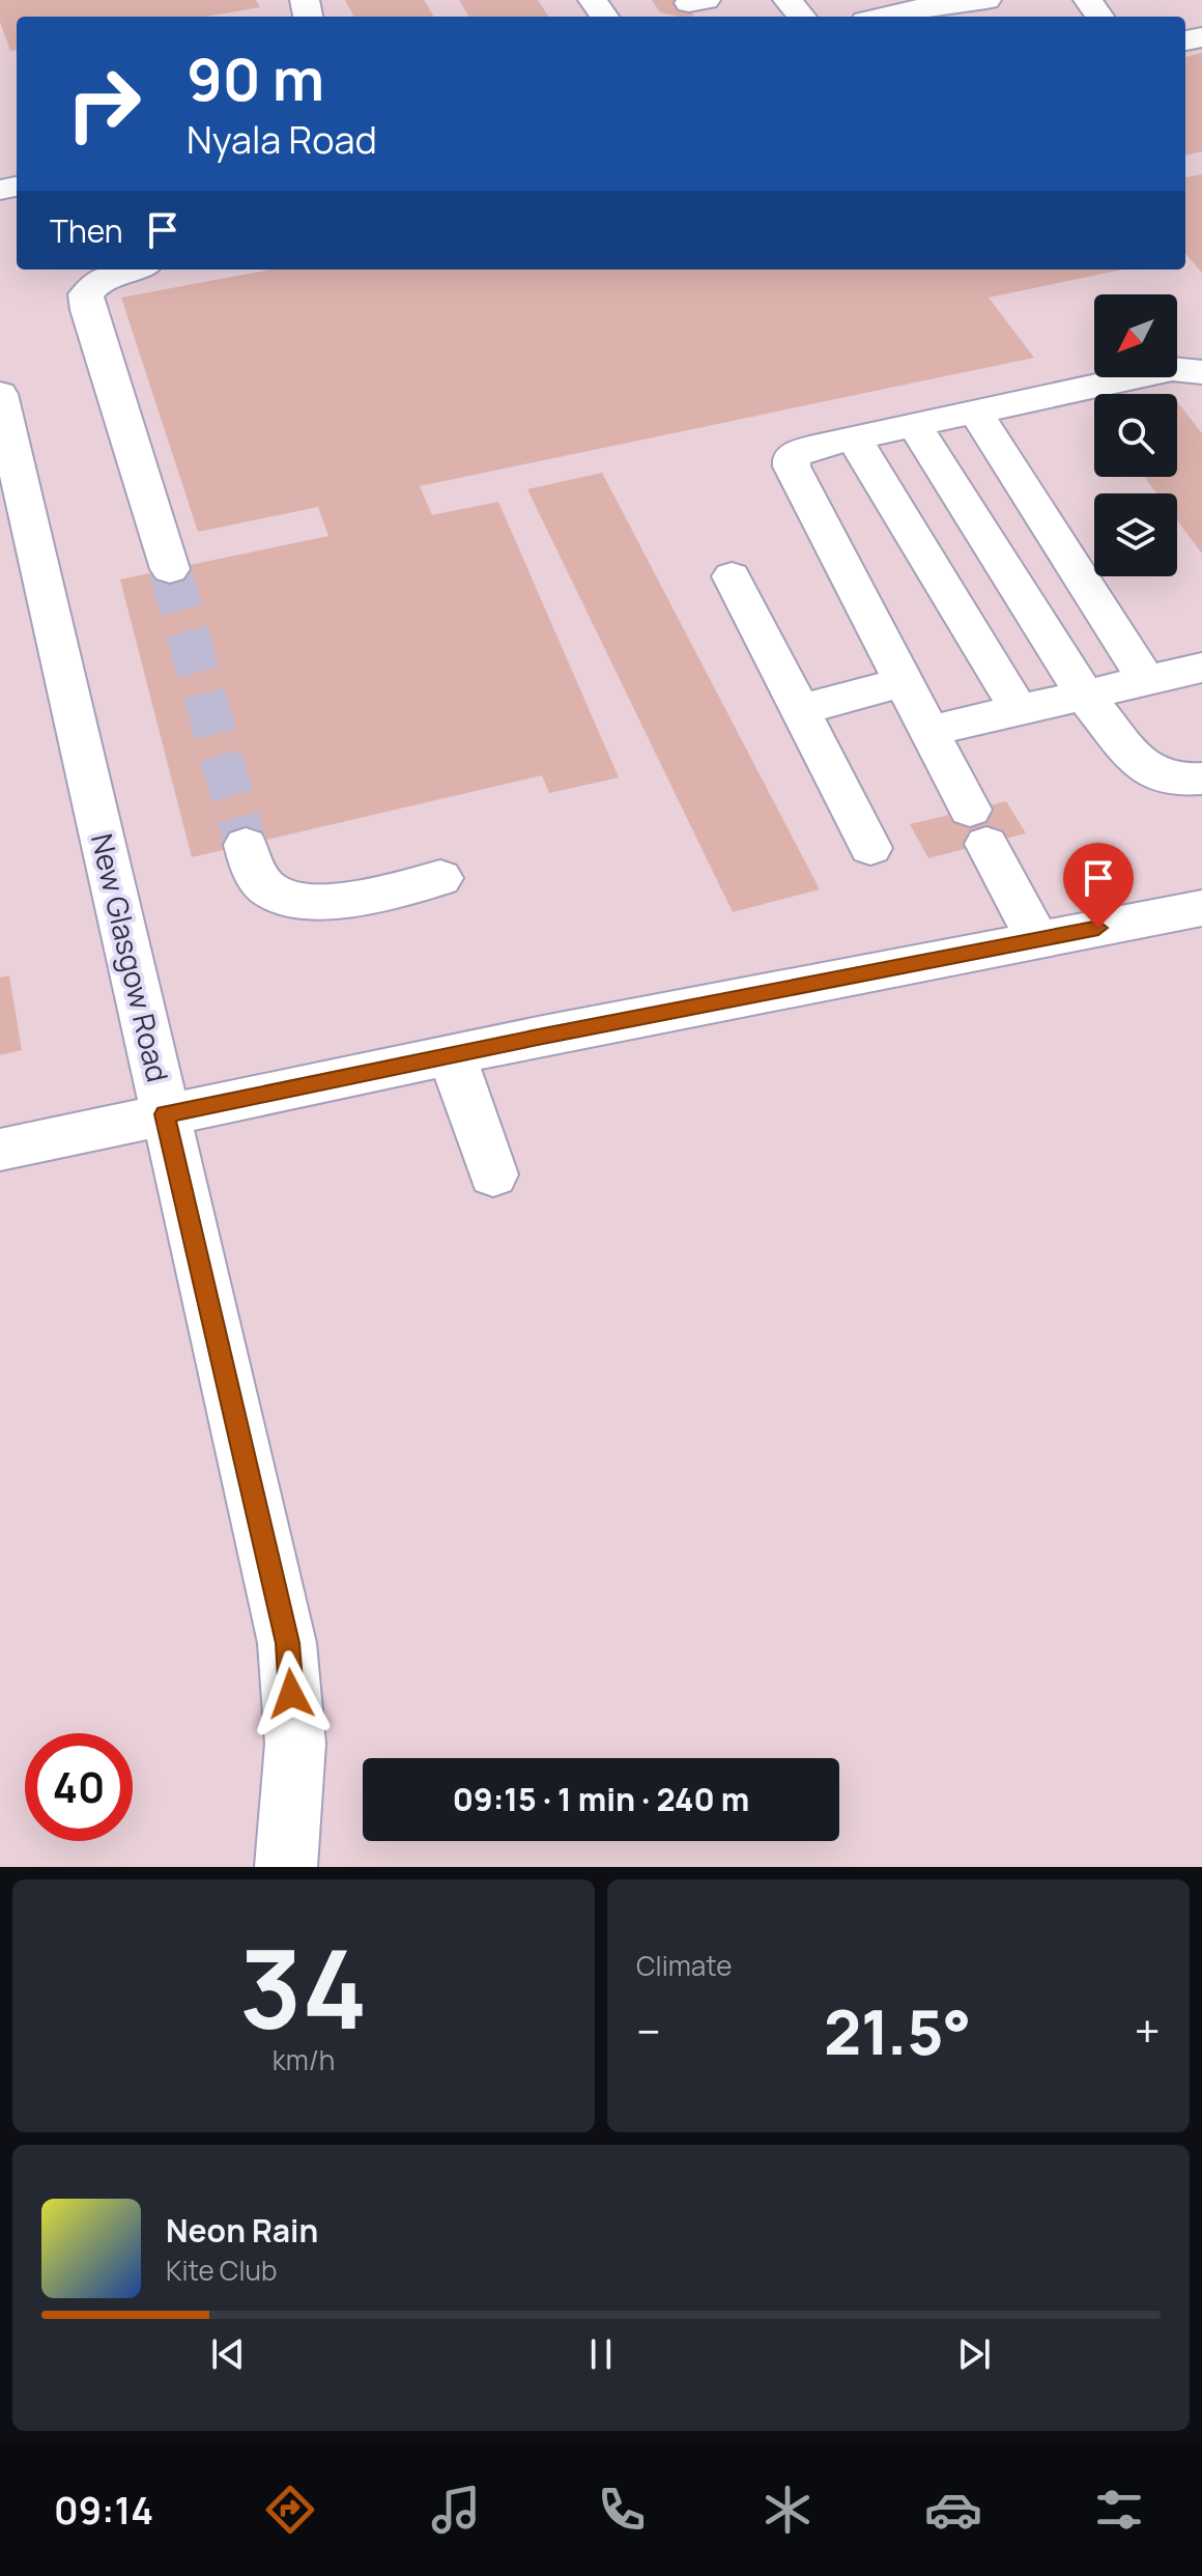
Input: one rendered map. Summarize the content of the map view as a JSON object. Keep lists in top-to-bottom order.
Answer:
{
  "streets": {
    "street": ["New Glasgow Road"]
  },
  "north": "bottom left",
  "page": {
    "turn": ["90 m", "Nyala Road"],
    "then": "Then",
    "limit": "40",
    "trip": "09:15 · 1 min · 240 m",
    "tile": [
      ["34", "km/h"],
      "Climate"
    ],
    "heat": ["−", "21.5°", "+"],
    "song": ["Neon Rain", "Kite Club"],
    "tabs": "09:14"
  }
}
